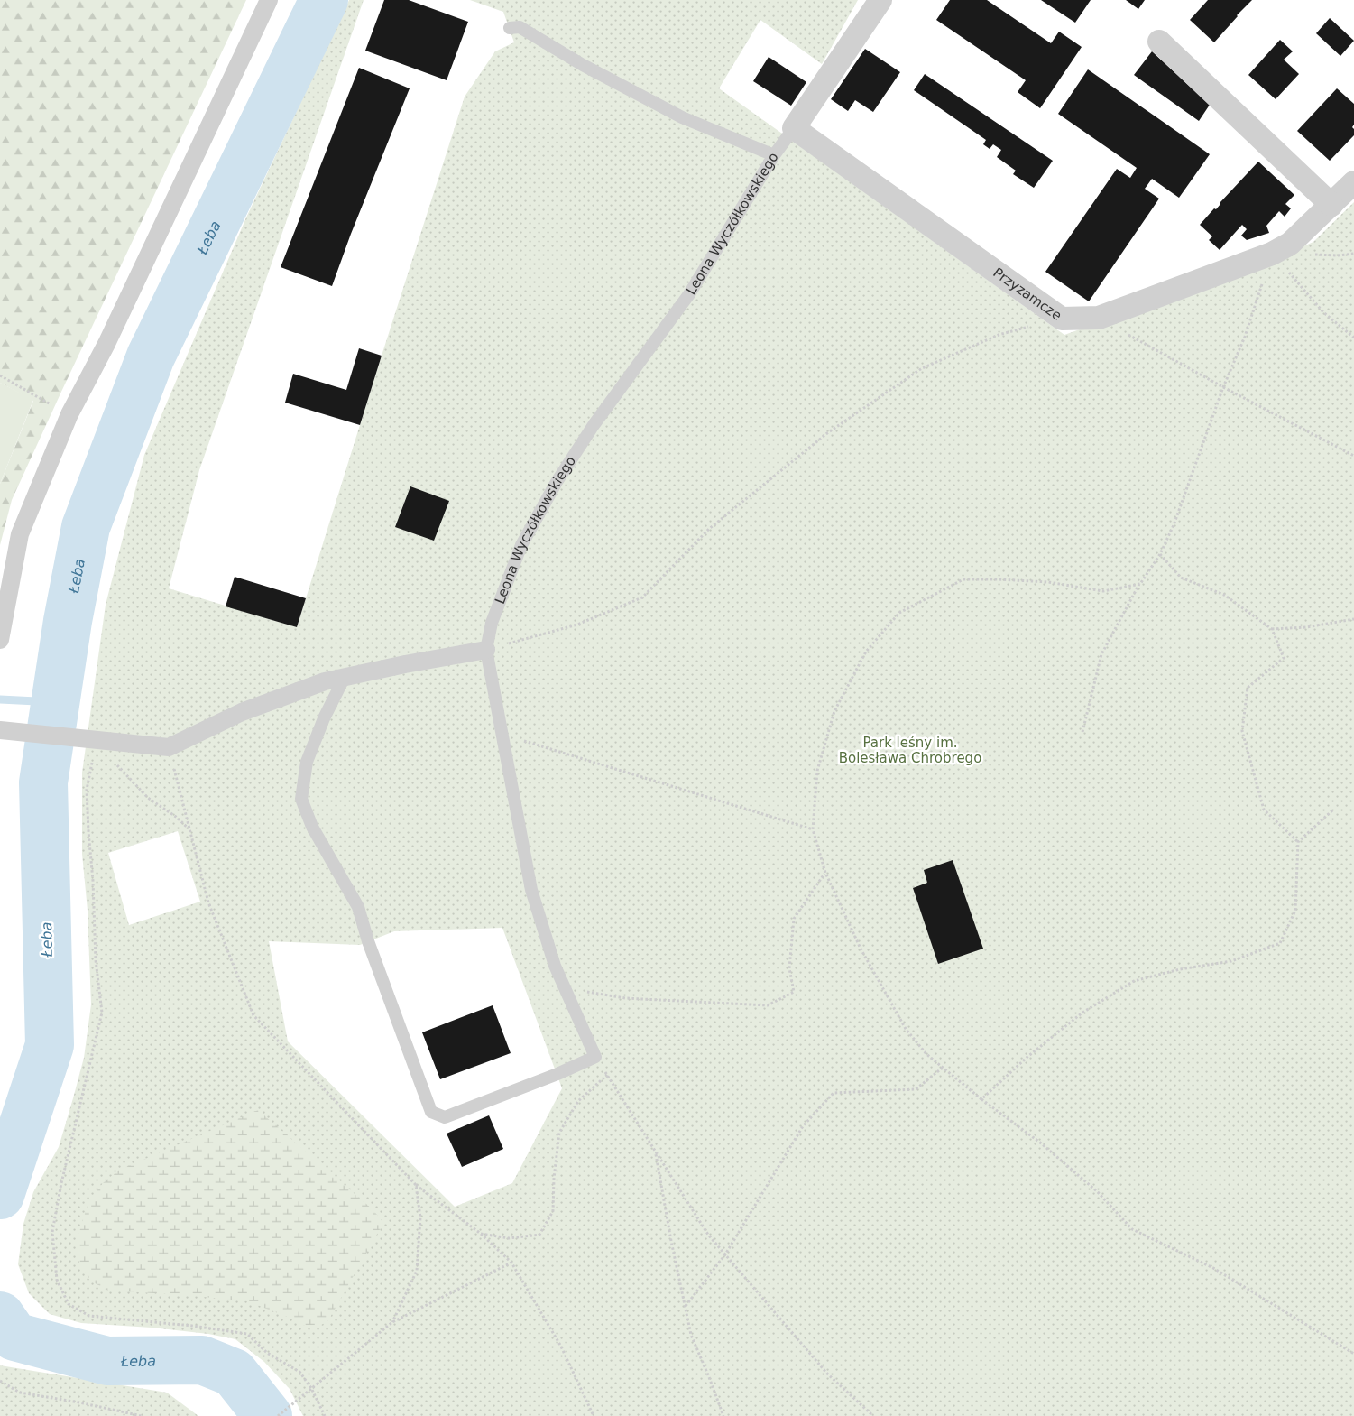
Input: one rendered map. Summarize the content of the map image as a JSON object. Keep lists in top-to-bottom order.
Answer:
{
  "streets": {
    "street": ["Leona Wyczółkowskiego", "Przyzamcze"]
  },
  "crossings": [
    ["Leona Wyczółkowskiego", "Przyzamcze"]
  ],
  "water": ["Łeba"],
  "parks": ["Park leśny im. Bolesława Chrobrego"]
}
